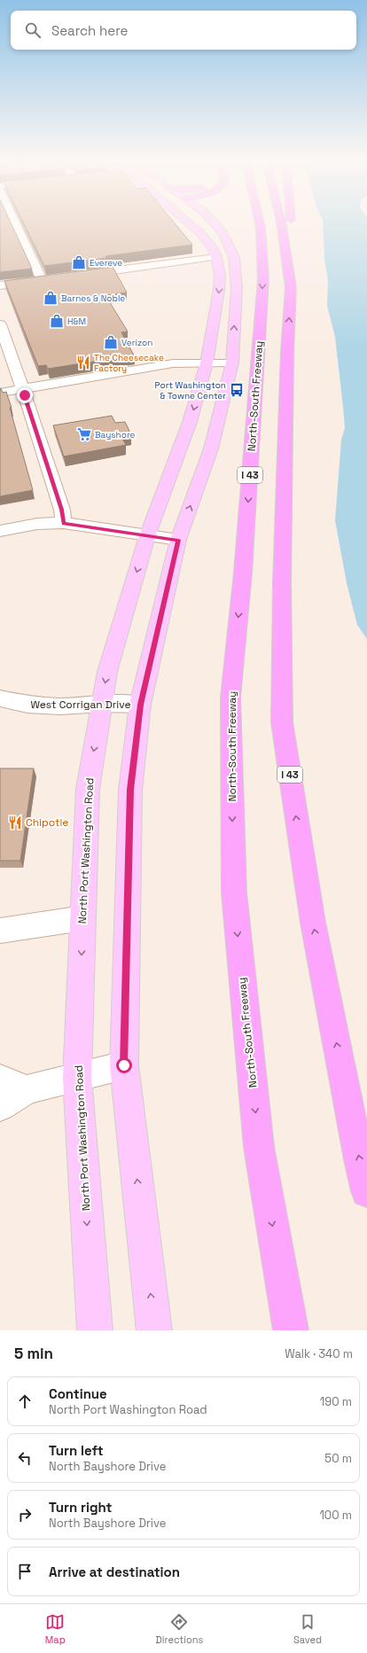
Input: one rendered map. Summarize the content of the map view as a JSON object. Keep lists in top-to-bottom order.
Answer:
{
  "streets": {
    "highway": ["North-South Freeway", "I 43"],
    "main road": ["North Port Washington Road"],
    "street": ["West Corrigan Drive"]
  },
  "crossings": [
    ["West Corrigan Drive", "North Port Washington Road"]
  ],
  "places": {
    "shop": [
      "Evereve",
      "Barnes & Noble",
      "H&M",
      "Verizon"
    ],
    "restaurant": ["The Cheesecake Factory", "Chipotle"],
    "bus stop": ["Port Washington & Towne Center"],
    "supermarket": ["Bayshore"]
  },
  "page": {
    "search": "Search here",
    "heading": ["5 min", "Walk · 340 m"],
    "list": [
      ["Continue", "North Port Washington Road", "190 m"],
      ["Turn left", "North Bayshore Drive", "50 m"],
      ["Turn right", "North Bayshore Drive", "100 m"],
      "Arrive at destination"
    ],
    "nav": ["Map", "Directions", "Saved"]
  }
}
